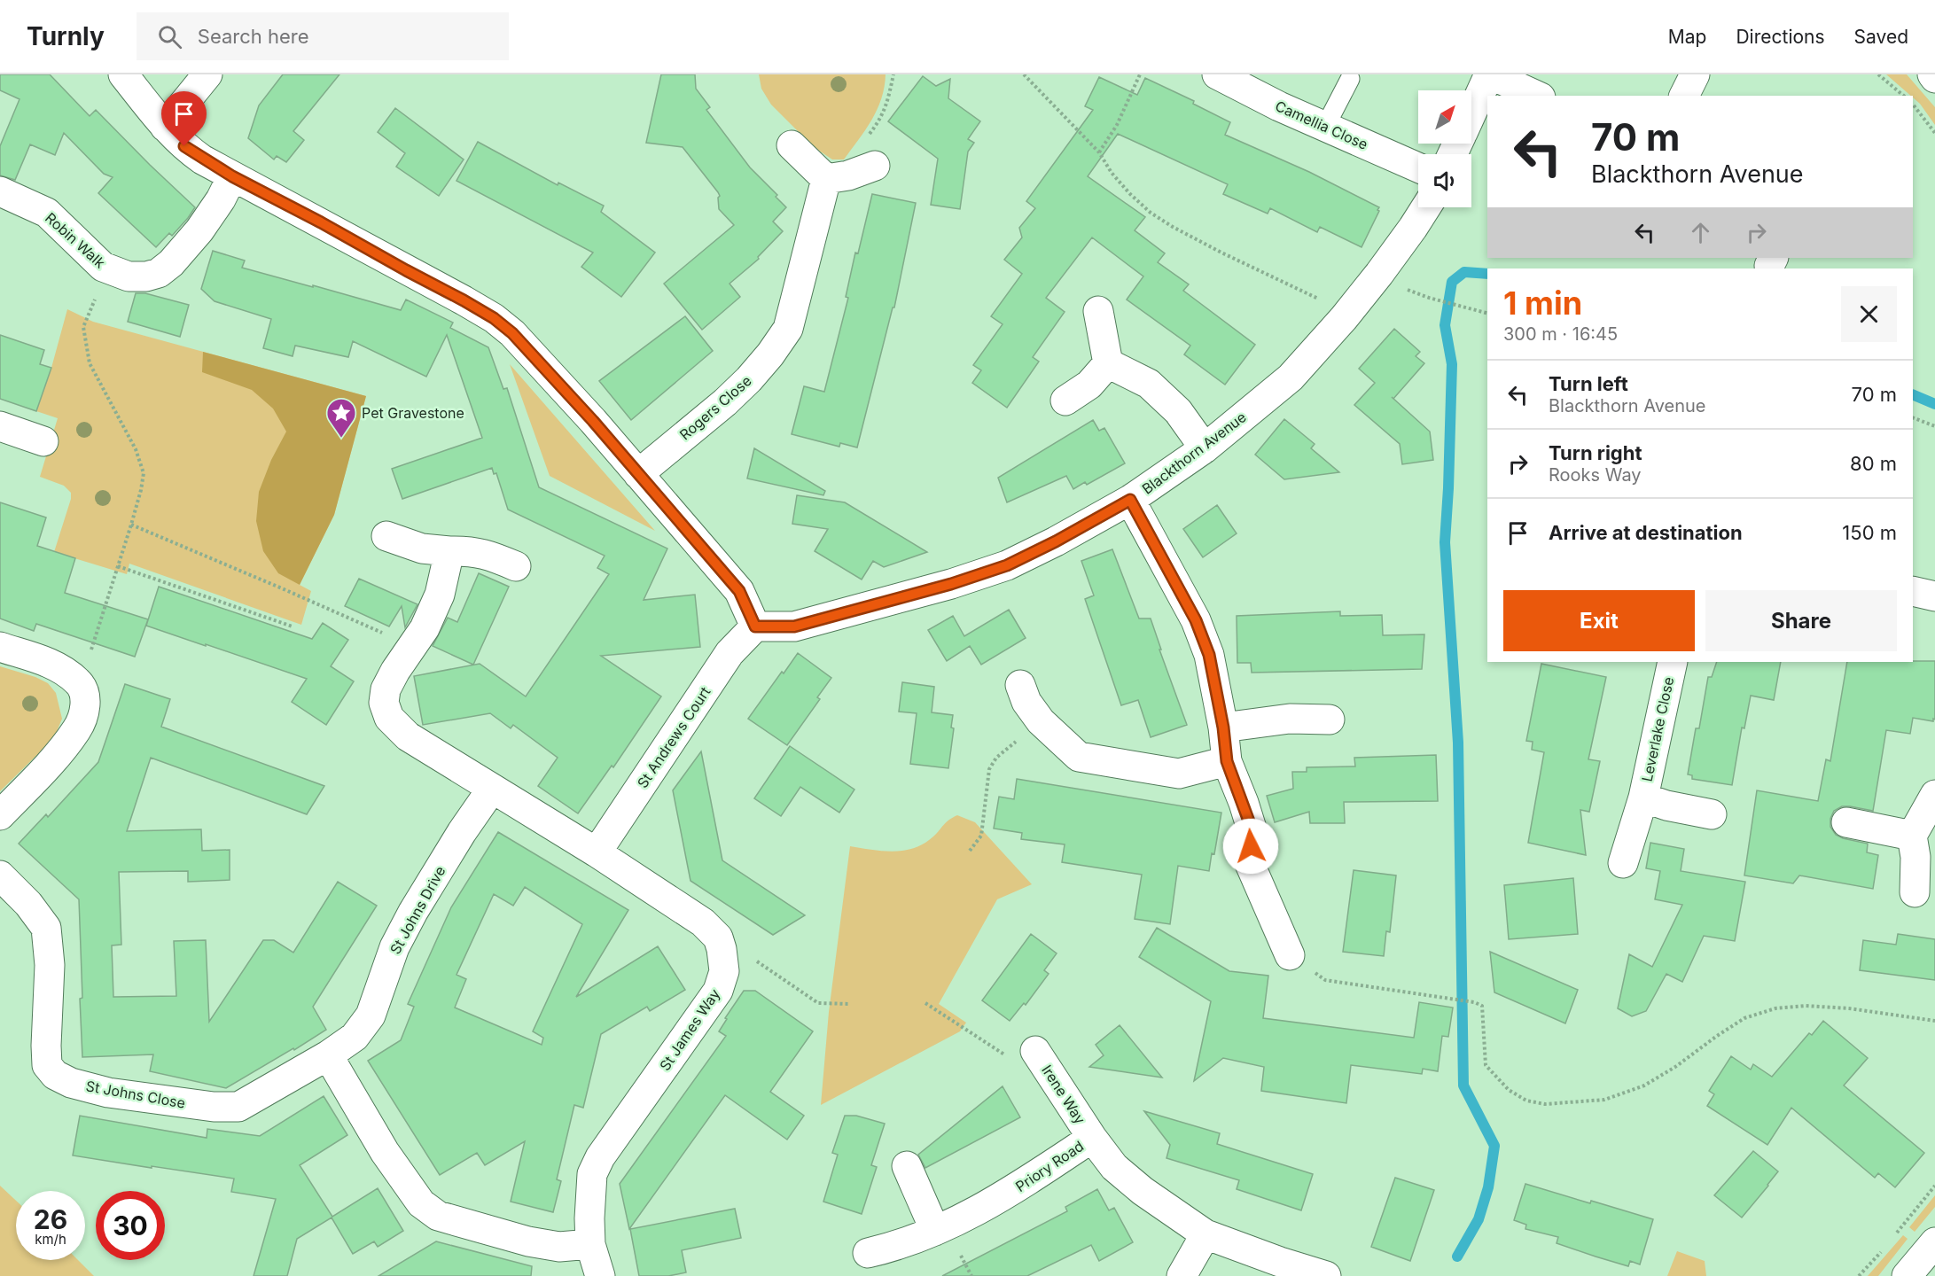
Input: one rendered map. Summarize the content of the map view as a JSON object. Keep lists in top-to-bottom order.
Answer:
{
  "streets": {
    "street": [
      "Camellia Close",
      "Robin Walk",
      "Rogers Close",
      "Blackthorn Avenue",
      "Leverlake Close",
      "St Andrews Court",
      "St Johns Drive",
      "St James Way",
      "St Johns Close",
      "Irene Way",
      "Priory Road"
    ]
  },
  "crossings": [
    ["Blackthorn Avenue", "St Andrews Court"],
    ["St Andrews Court", "St James Way"],
    ["St Johns Drive", "St James Way"],
    ["St Johns Drive", "St Johns Close"],
    ["Irene Way", "Priory Road"]
  ],
  "places": {
    "place": ["Pet Gravestone"]
  },
  "north": "top right",
  "page": {
    "header": "Turnly",
    "search": "Search here",
    "nav": ["Map", "Directions", "Saved"],
    "turn": ["70 m", "Blackthorn Avenue"],
    "heading": ["1 min", "300 m · 16:45"],
    "list": [
      {
        "name": "Turn left",
        "note": "Blackthorn Avenue",
        "value": "70 m"
      },
      {
        "name": "Turn right",
        "note": "Rooks Way",
        "value": "80 m"
      },
      {
        "name": "Arrive at destination",
        "value": "150 m"
      }
    ],
    "buttons": ["Exit", "Share"],
    "speed": "26 km/h",
    "limit": "30"
  }
}
